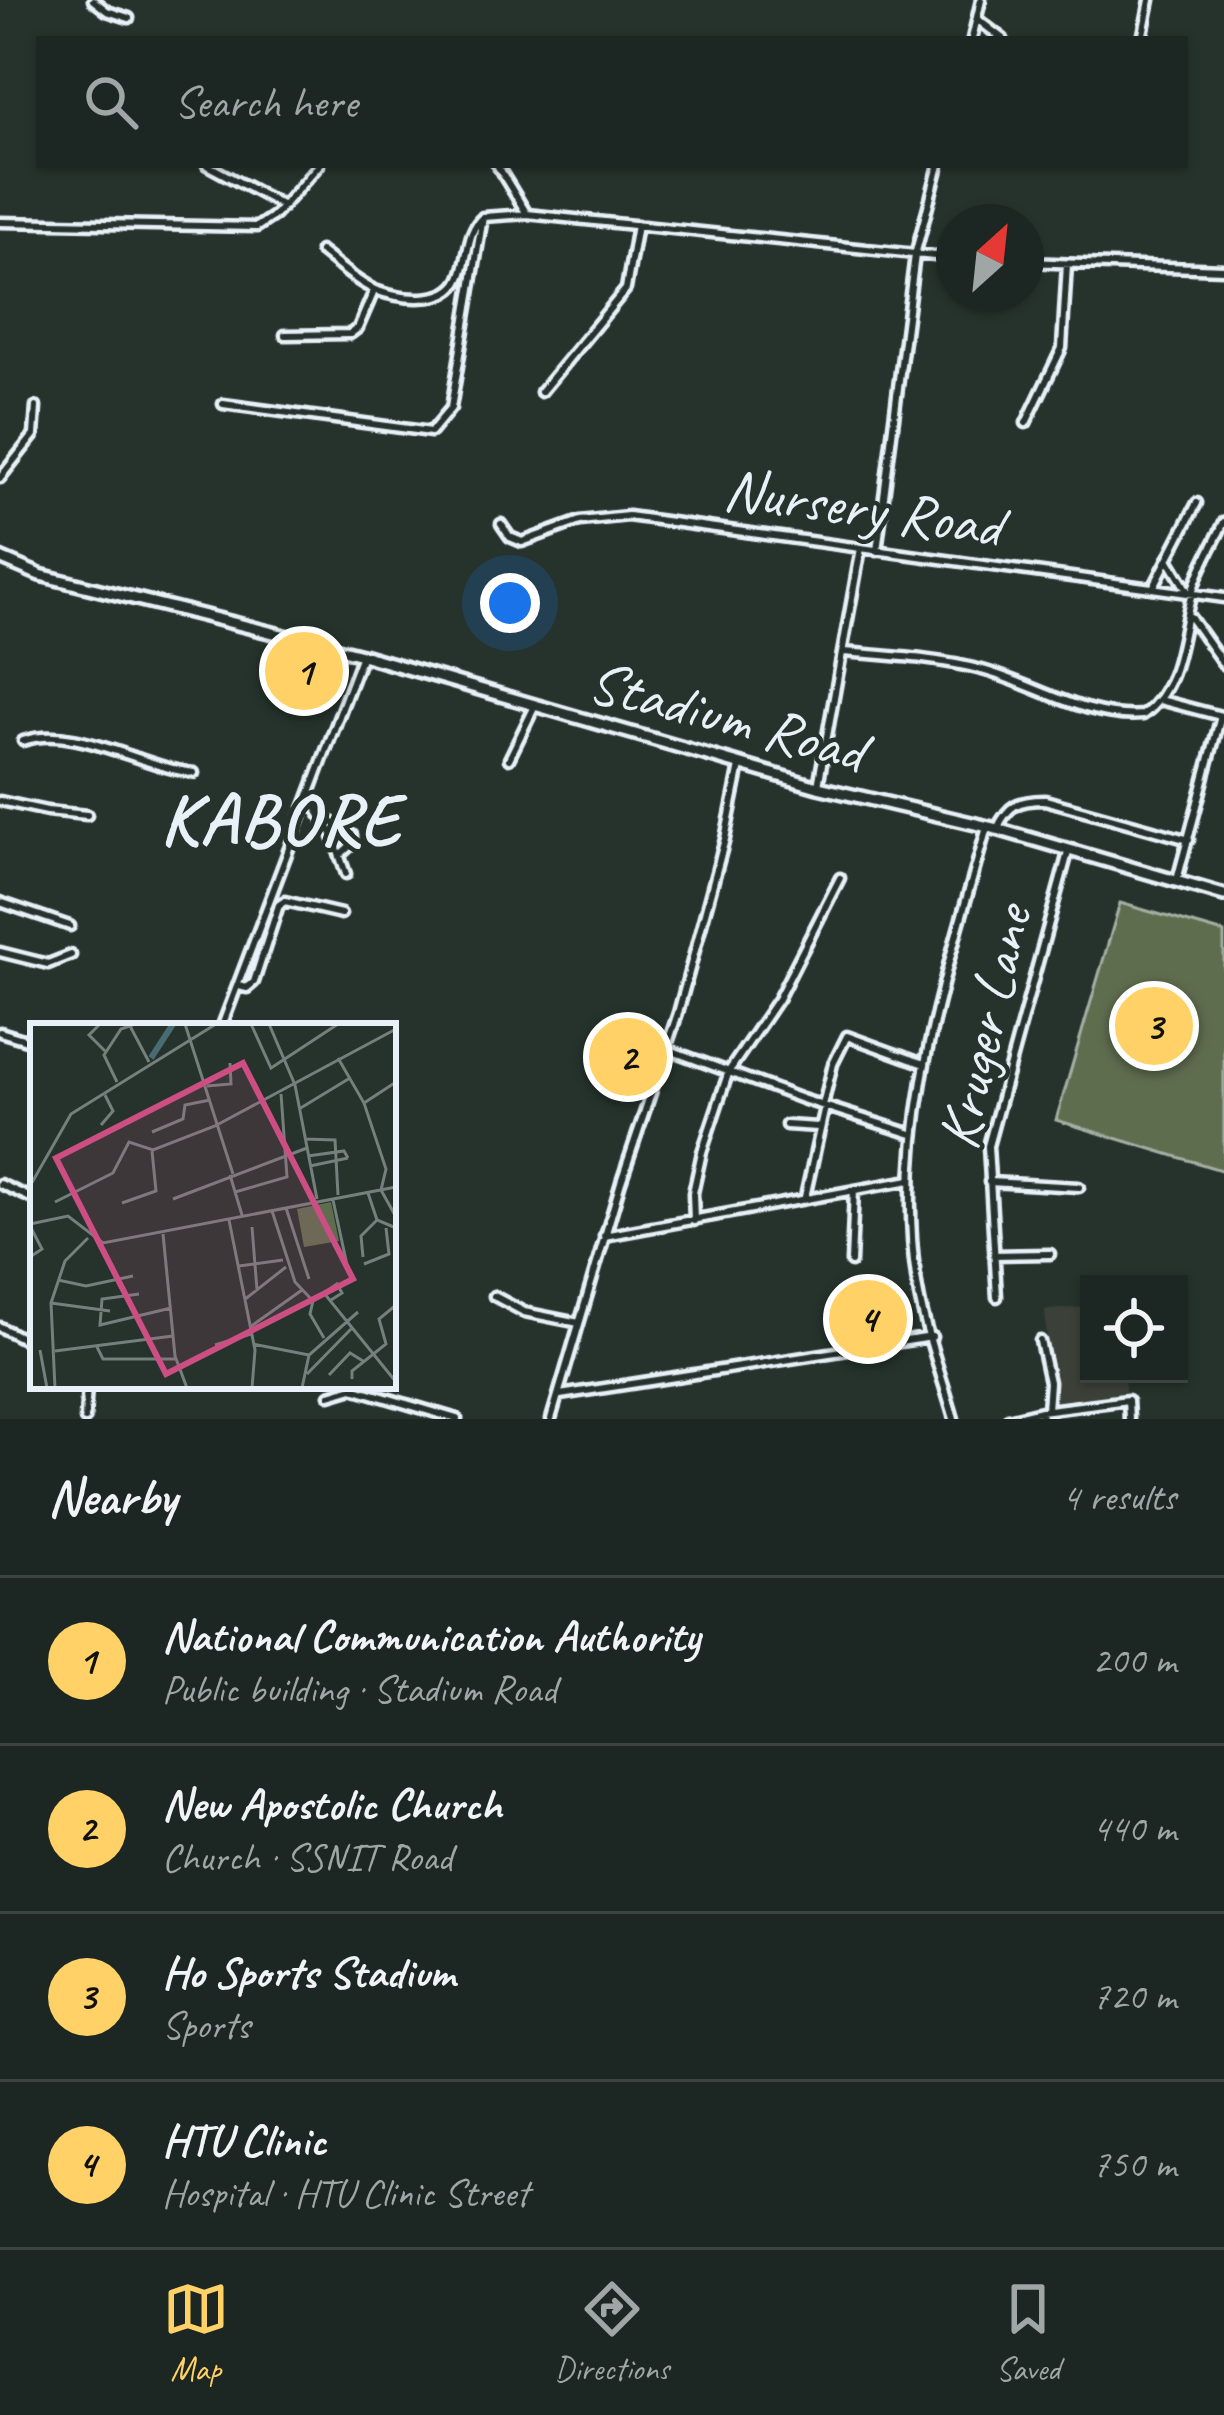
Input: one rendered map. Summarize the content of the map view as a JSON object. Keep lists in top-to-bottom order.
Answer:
{
  "streets": {
    "main road": ["Stadium Road"],
    "street": ["Nursery Road", "Kruger Lane"]
  },
  "crossings": [
    ["Stadium Road", "Kruger Lane"]
  ],
  "districts": ["KABORE"],
  "north": "top right",
  "page": {
    "search": "Search here",
    "pins": [
      "1",
      "3",
      "2",
      "4"
    ],
    "heading": ["Nearby", "4 results"],
    "list": [
      {
        "mark": "1",
        "name": "National Communication Authority",
        "note": "Public building · Stadium Road",
        "value": "200 m"
      },
      {
        "mark": "2",
        "name": "New Apostolic Church",
        "note": "Church · SSNIT Road",
        "value": "440 m"
      },
      {
        "mark": "3",
        "name": "Ho Sports Stadium",
        "note": "Sports",
        "value": "720 m"
      },
      {
        "mark": "4",
        "name": "HTU Clinic",
        "note": "Hospital · HTU Clinic Street",
        "value": "750 m"
      }
    ],
    "nav": ["Map", "Directions", "Saved"]
  }
}
